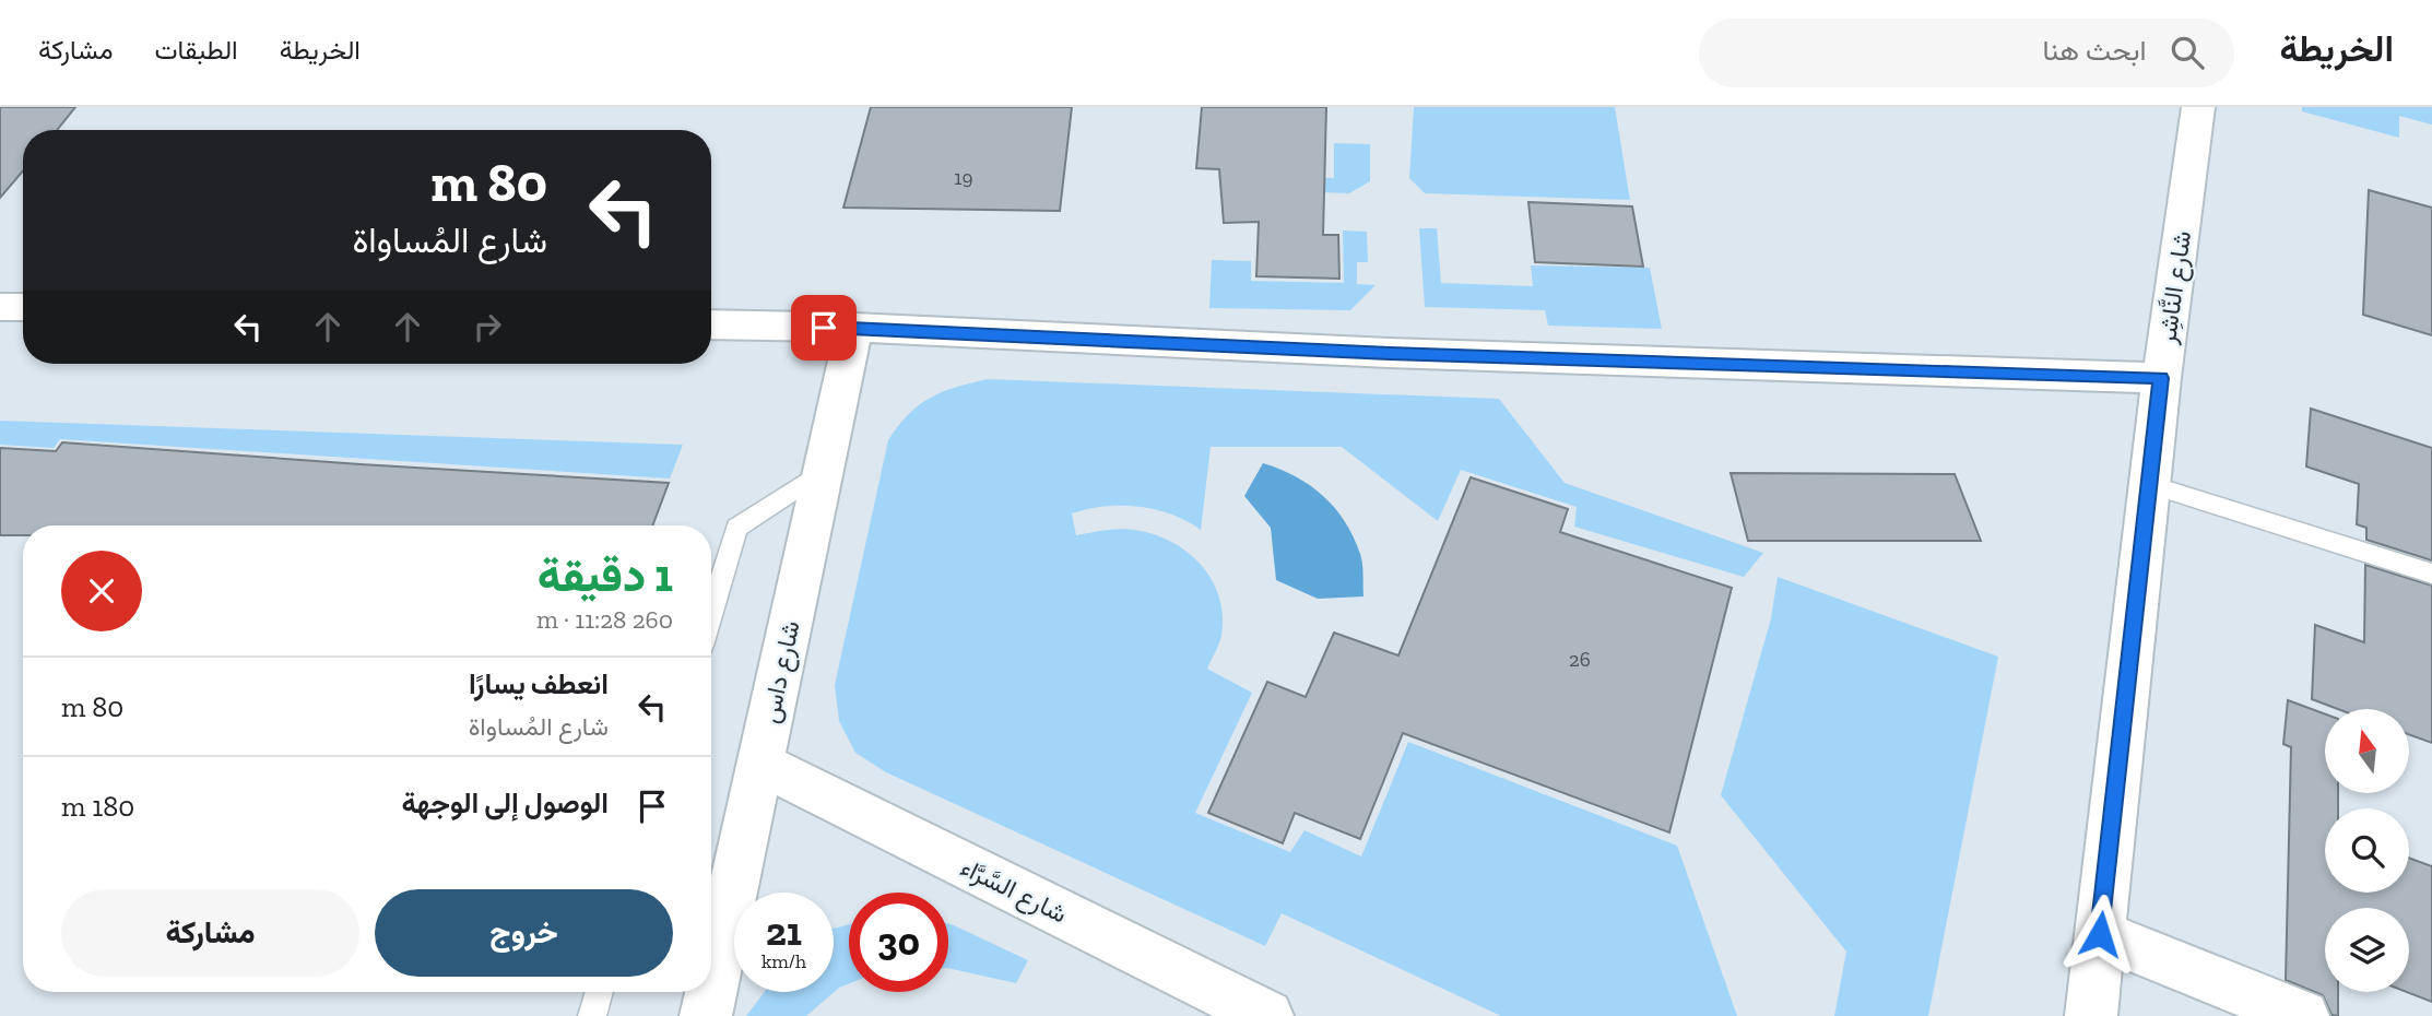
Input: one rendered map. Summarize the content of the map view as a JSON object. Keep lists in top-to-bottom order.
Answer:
{
  "streets": {
    "street": ["شارع النَّاشِر", "شارع داس", "شارع السَّرَّاء"]
  },
  "crossings": [
    ["شارع داس", "شارع السَّرَّاء"]
  ],
  "house_numbers": ["19", "26"],
  "north": "top",
  "page": {
    "header": "الخريطة",
    "search": "ابحث هنا",
    "nav": ["الخريطة", "الطبقات", "مشاركة"],
    "turn": ["80 m", "شارع المُساواة"],
    "heading": ["1 دقيقة", "260 m · 11:28"],
    "list": [
      {
        "name": "انعطف يسارًا",
        "note": "شارع المُساواة",
        "value": "80 m"
      },
      {
        "name": "الوصول إلى الوجهة",
        "value": "180 m"
      }
    ],
    "buttons": ["خروج", "مشاركة"],
    "speed": "21 km/h",
    "limit": "30"
  }
}
